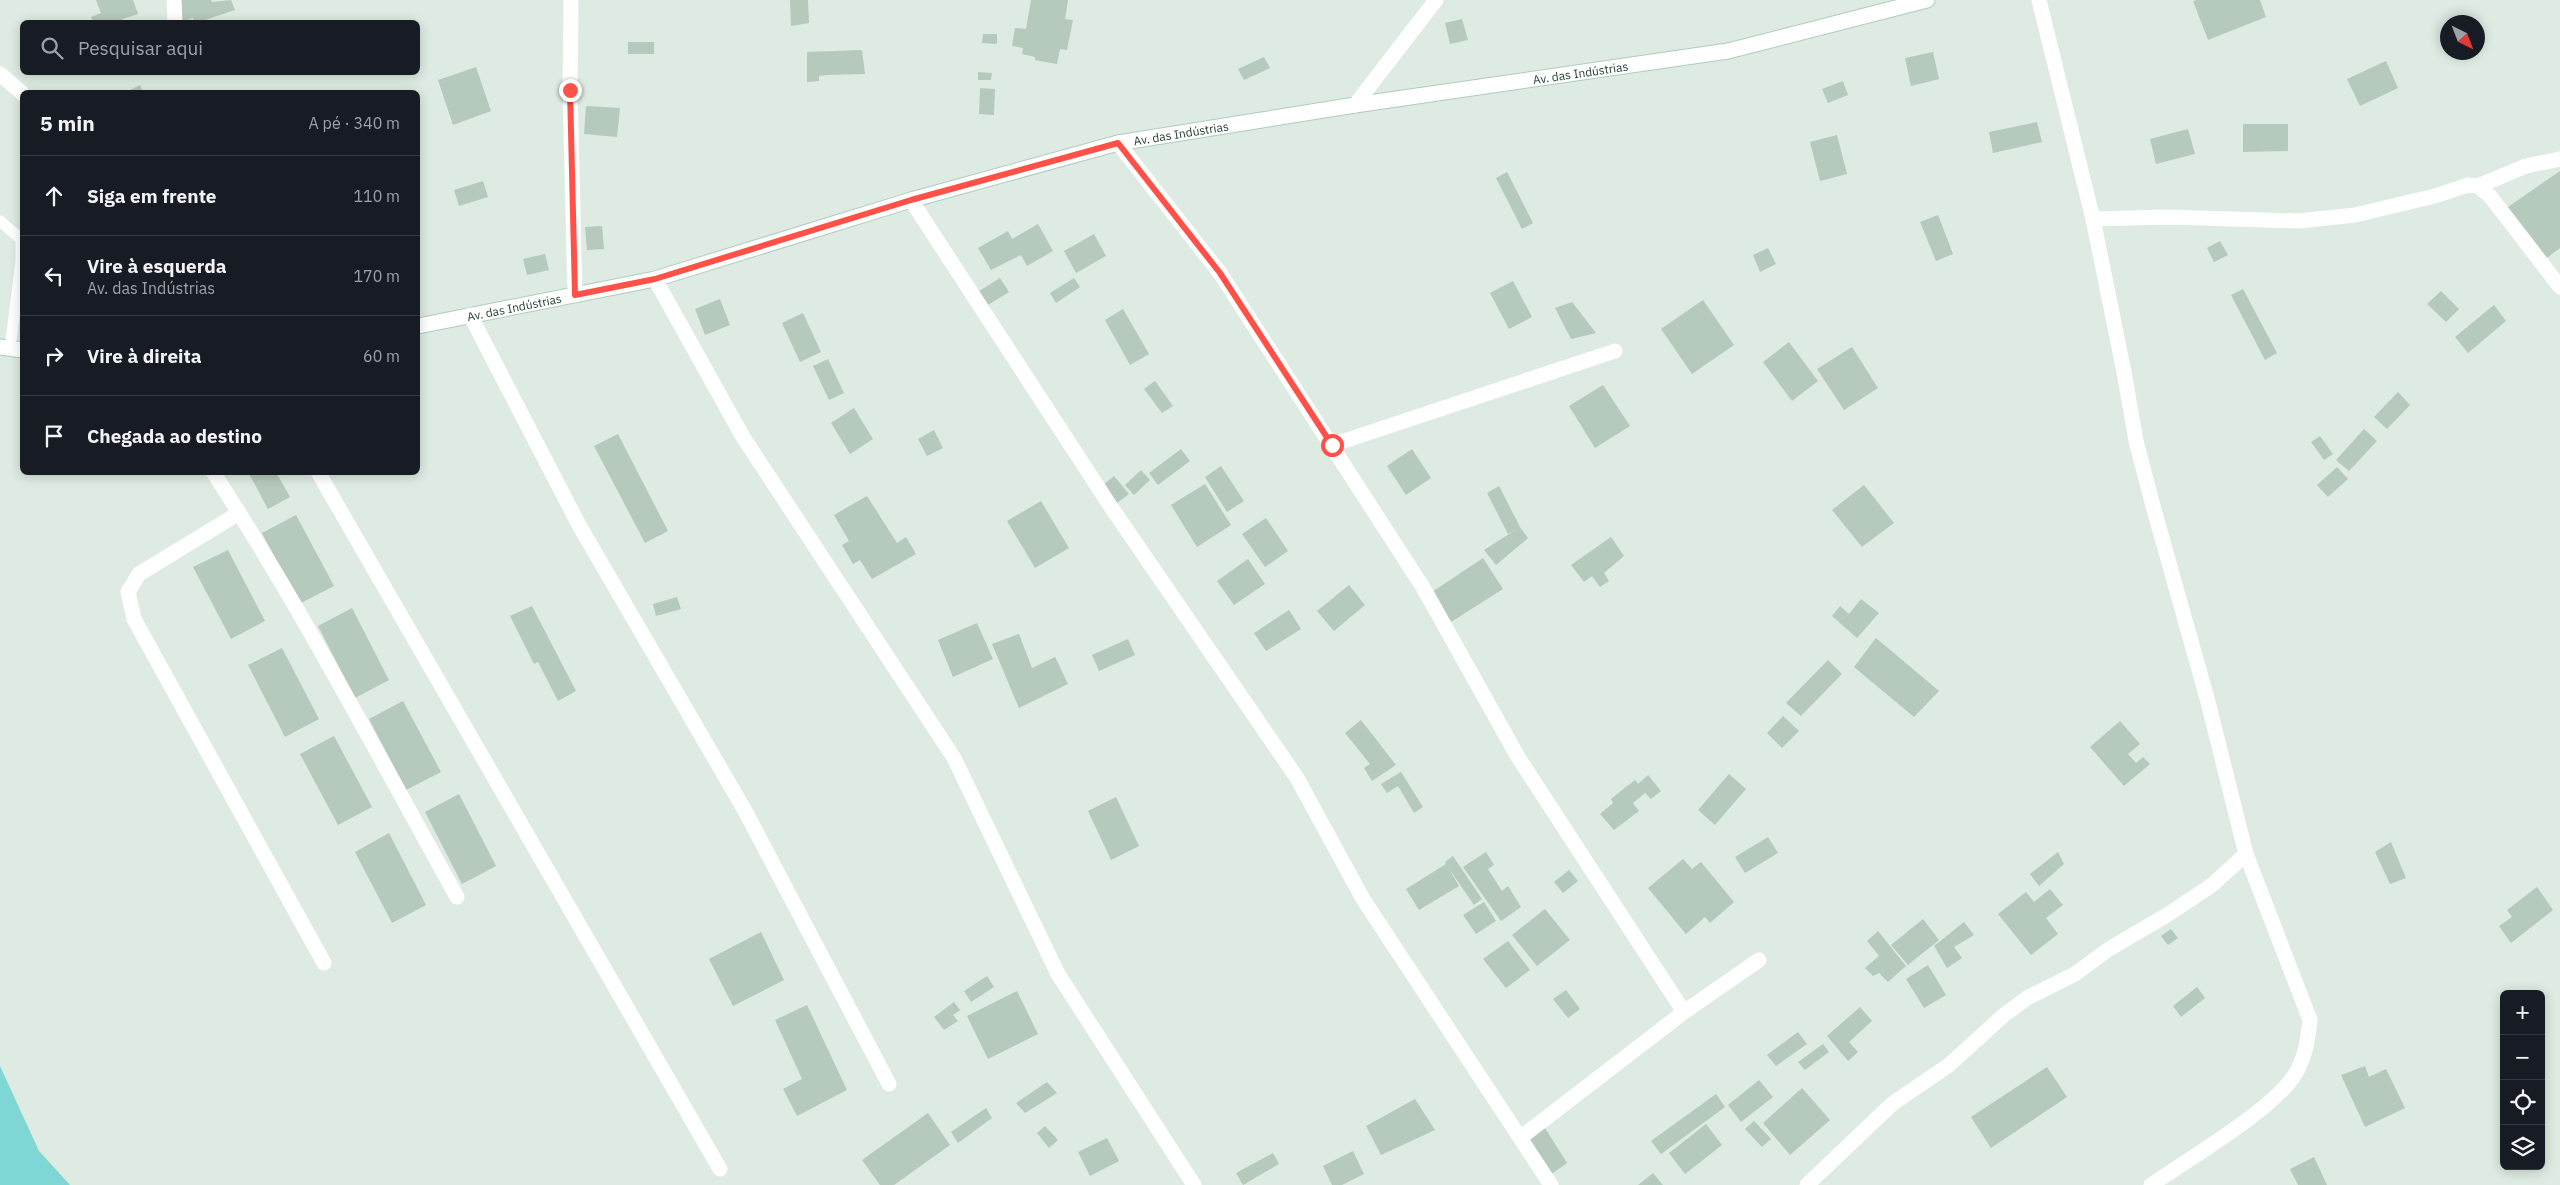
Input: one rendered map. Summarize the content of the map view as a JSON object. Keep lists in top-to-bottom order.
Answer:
{
  "streets": {
    "street": ["Av. das Indústrias"]
  },
  "north": "bottom right",
  "page": {
    "search": "Pesquisar aqui",
    "heading": ["5 min", "A pé · 340 m"],
    "list": [
      ["Siga em frente", "110 m"],
      ["Vire à esquerda", "Av. das Indústrias", "170 m"],
      ["Vire à direita", "60 m"],
      "Chegada ao destino"
    ],
    "map_buttons": ["+", "−"]
  }
}
